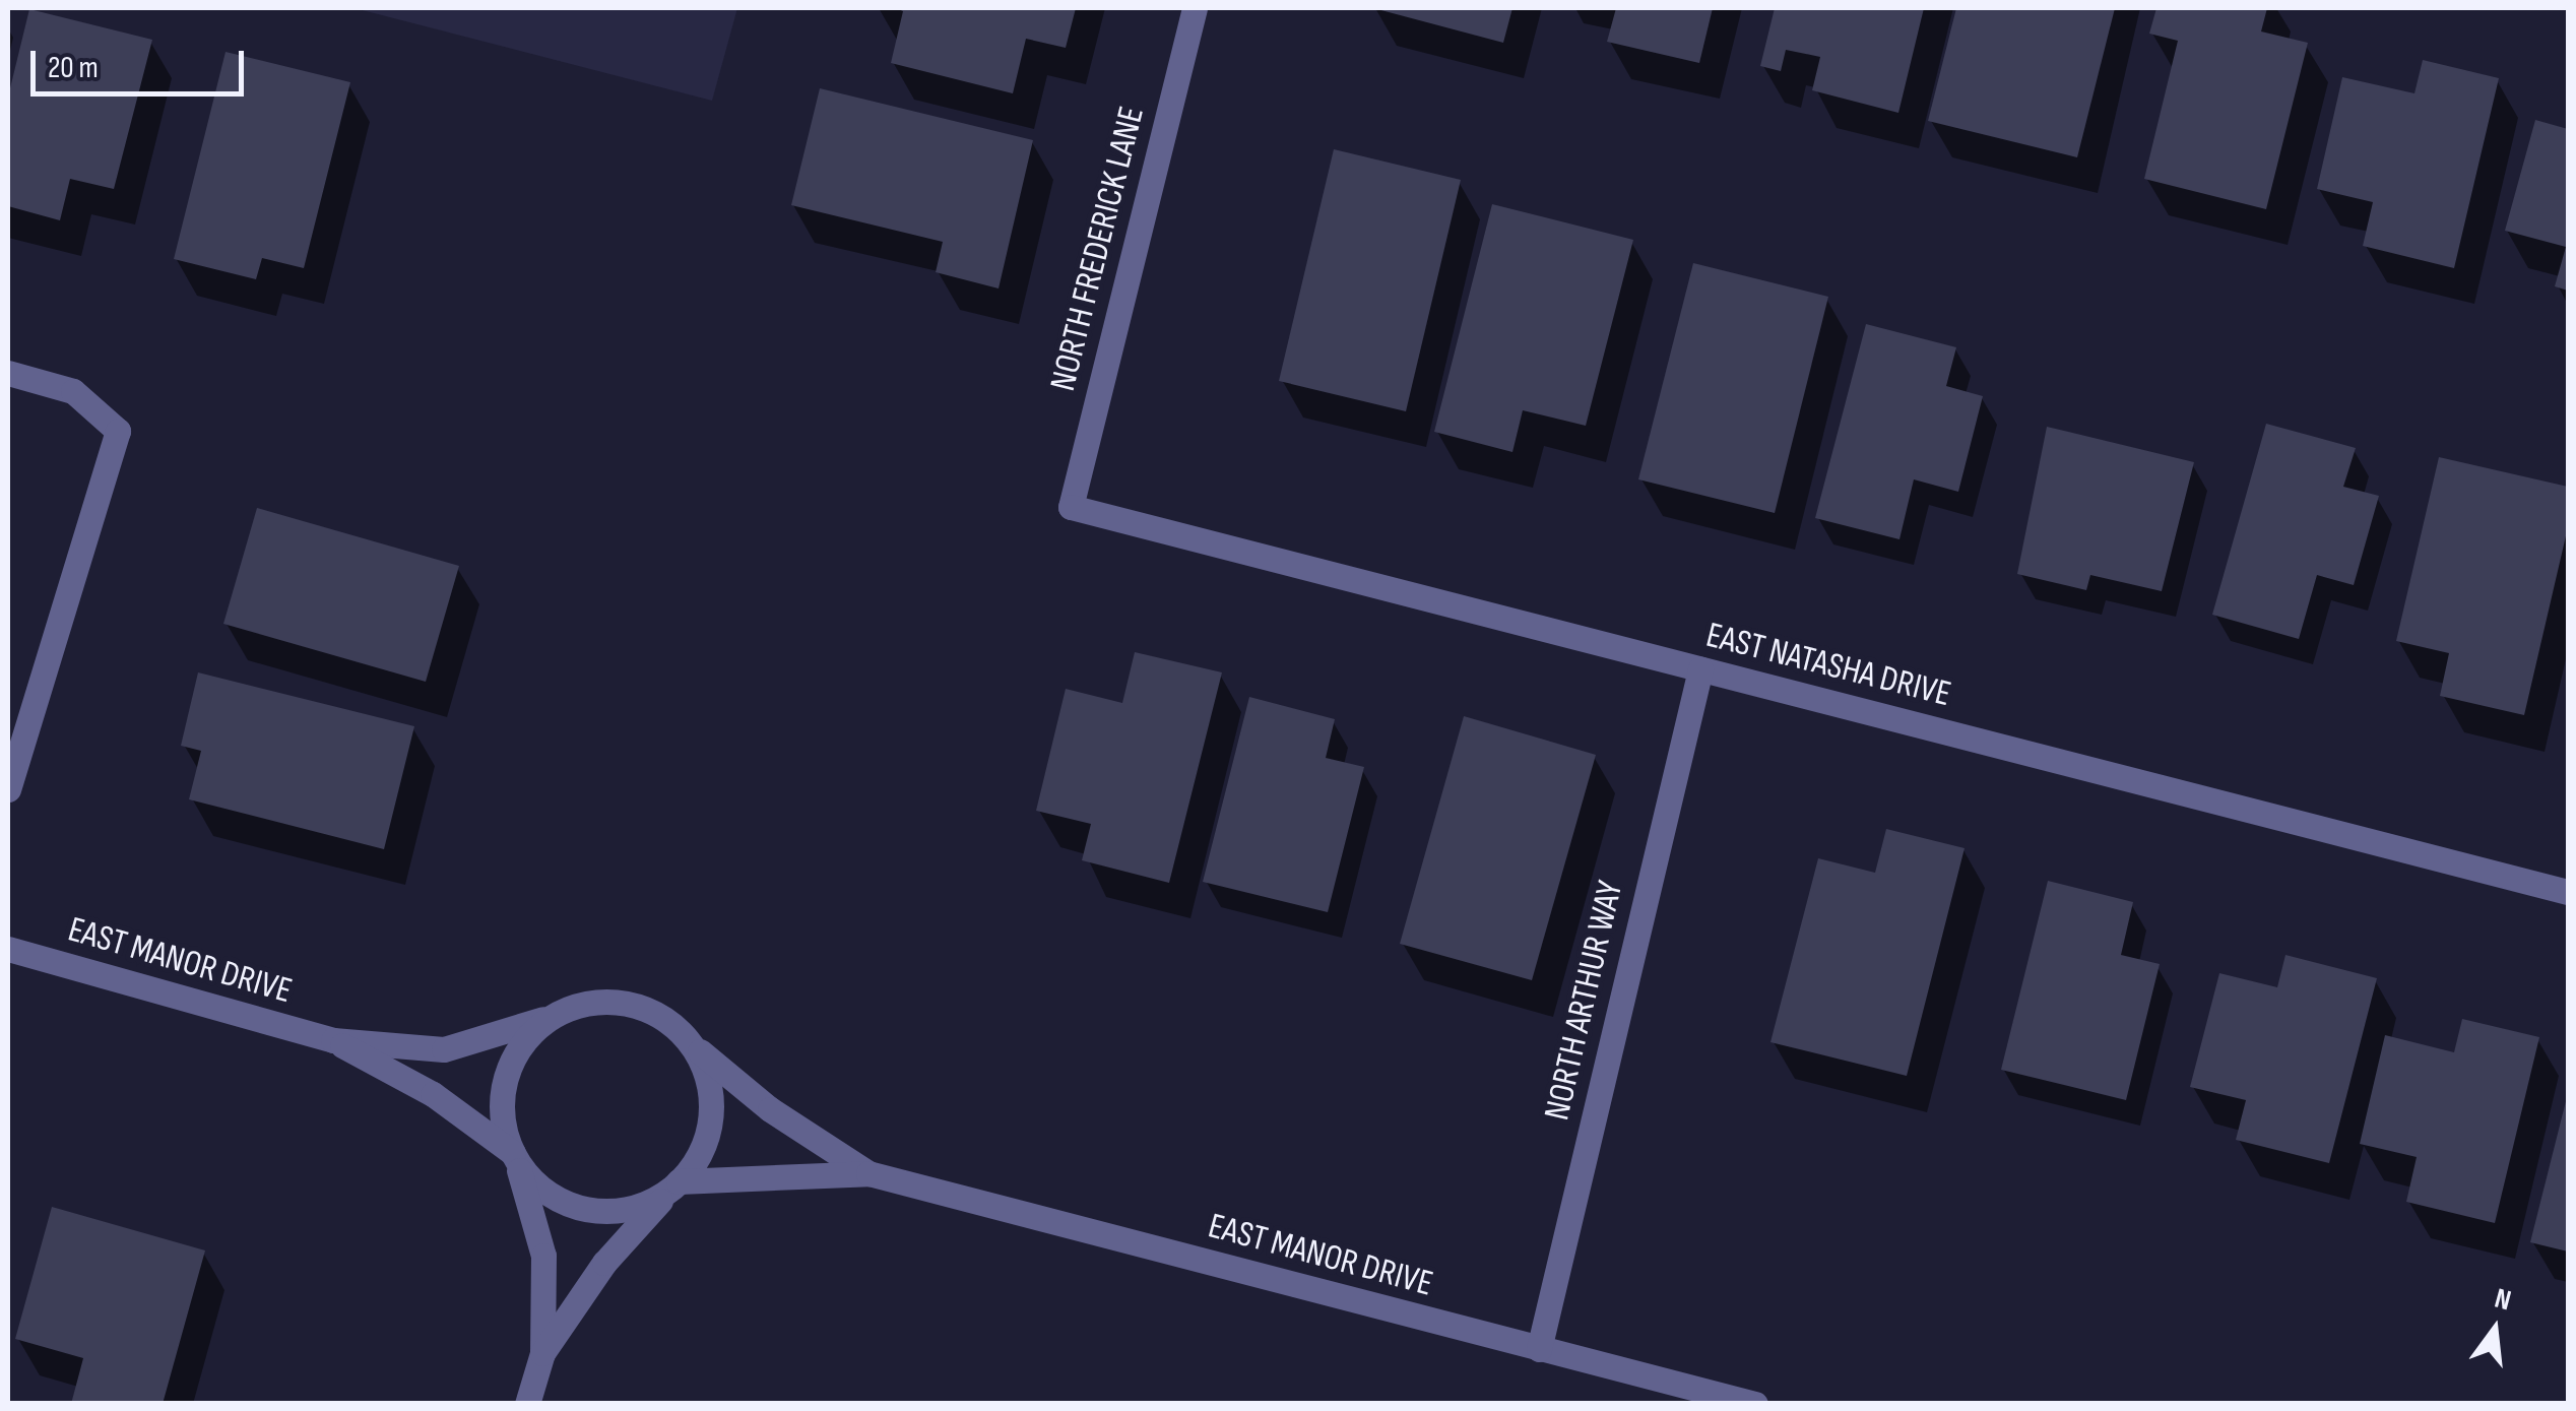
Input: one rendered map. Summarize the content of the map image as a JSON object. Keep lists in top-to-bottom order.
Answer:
{
  "streets": {
    "street": [
      "NORTH FREDERICK LANE",
      "EAST NATASHA DRIVE",
      "EAST MANOR DRIVE",
      "NORTH ARTHUR WAY"
    ]
  },
  "crossings": [
    ["NORTH FREDERICK LANE", "EAST NATASHA DRIVE"],
    ["EAST NATASHA DRIVE", "NORTH ARTHUR WAY"],
    ["EAST MANOR DRIVE", "NORTH ARTHUR WAY"]
  ],
  "scale_bar": "20 m",
  "north": "top"
}
